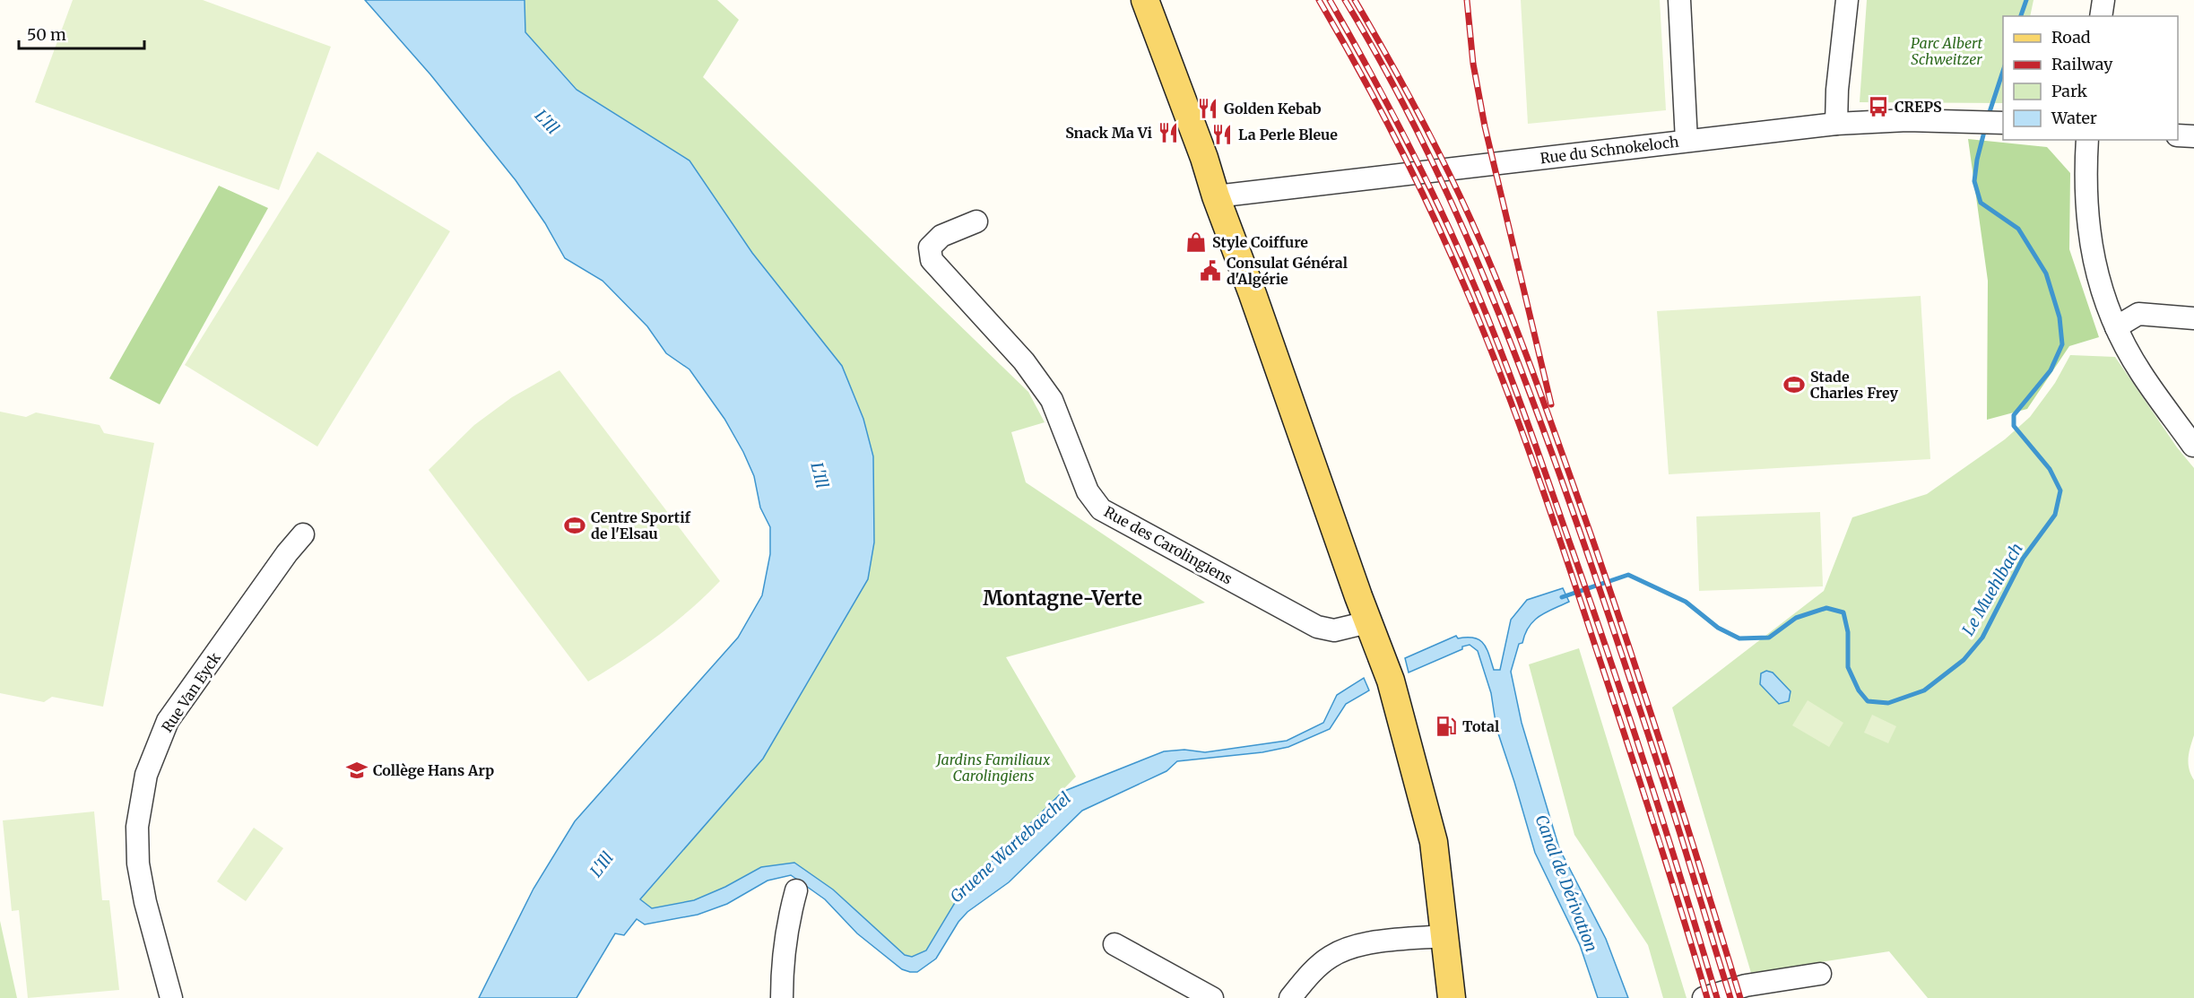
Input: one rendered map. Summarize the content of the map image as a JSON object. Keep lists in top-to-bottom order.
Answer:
{
  "streets": {
    "street": ["Rue du Schnokeloch", "Rue des Carolingiens", "Rue Van Eyck"]
  },
  "districts": ["Montagne-Verte"],
  "water": [
    "L'Ill",
    "Le Muehlbach",
    "Gruene Wartebaechel",
    "Canal de Dérivation"
  ],
  "parks": ["Parc Albert Schweitzer", "Jardins Familiaux Carolingiens"],
  "places": {
    "bus stop": ["CREPS"],
    "restaurant": ["Golden Kebab", "Snack Ma Vi", "La Perle Bleue"],
    "shop": ["Style Coiffure"],
    "public building": ["Consulat Général d'Algérie"],
    "sports": ["Stade Charles Frey", "Centre Sportif de l'Elsau"],
    "fuel station": ["Total"],
    "school or university": ["Collège Hans Arp"]
  },
  "legend": [
    "Road",
    "Railway",
    "Park",
    "Water"
  ],
  "scale_bar": "50 m"
}
